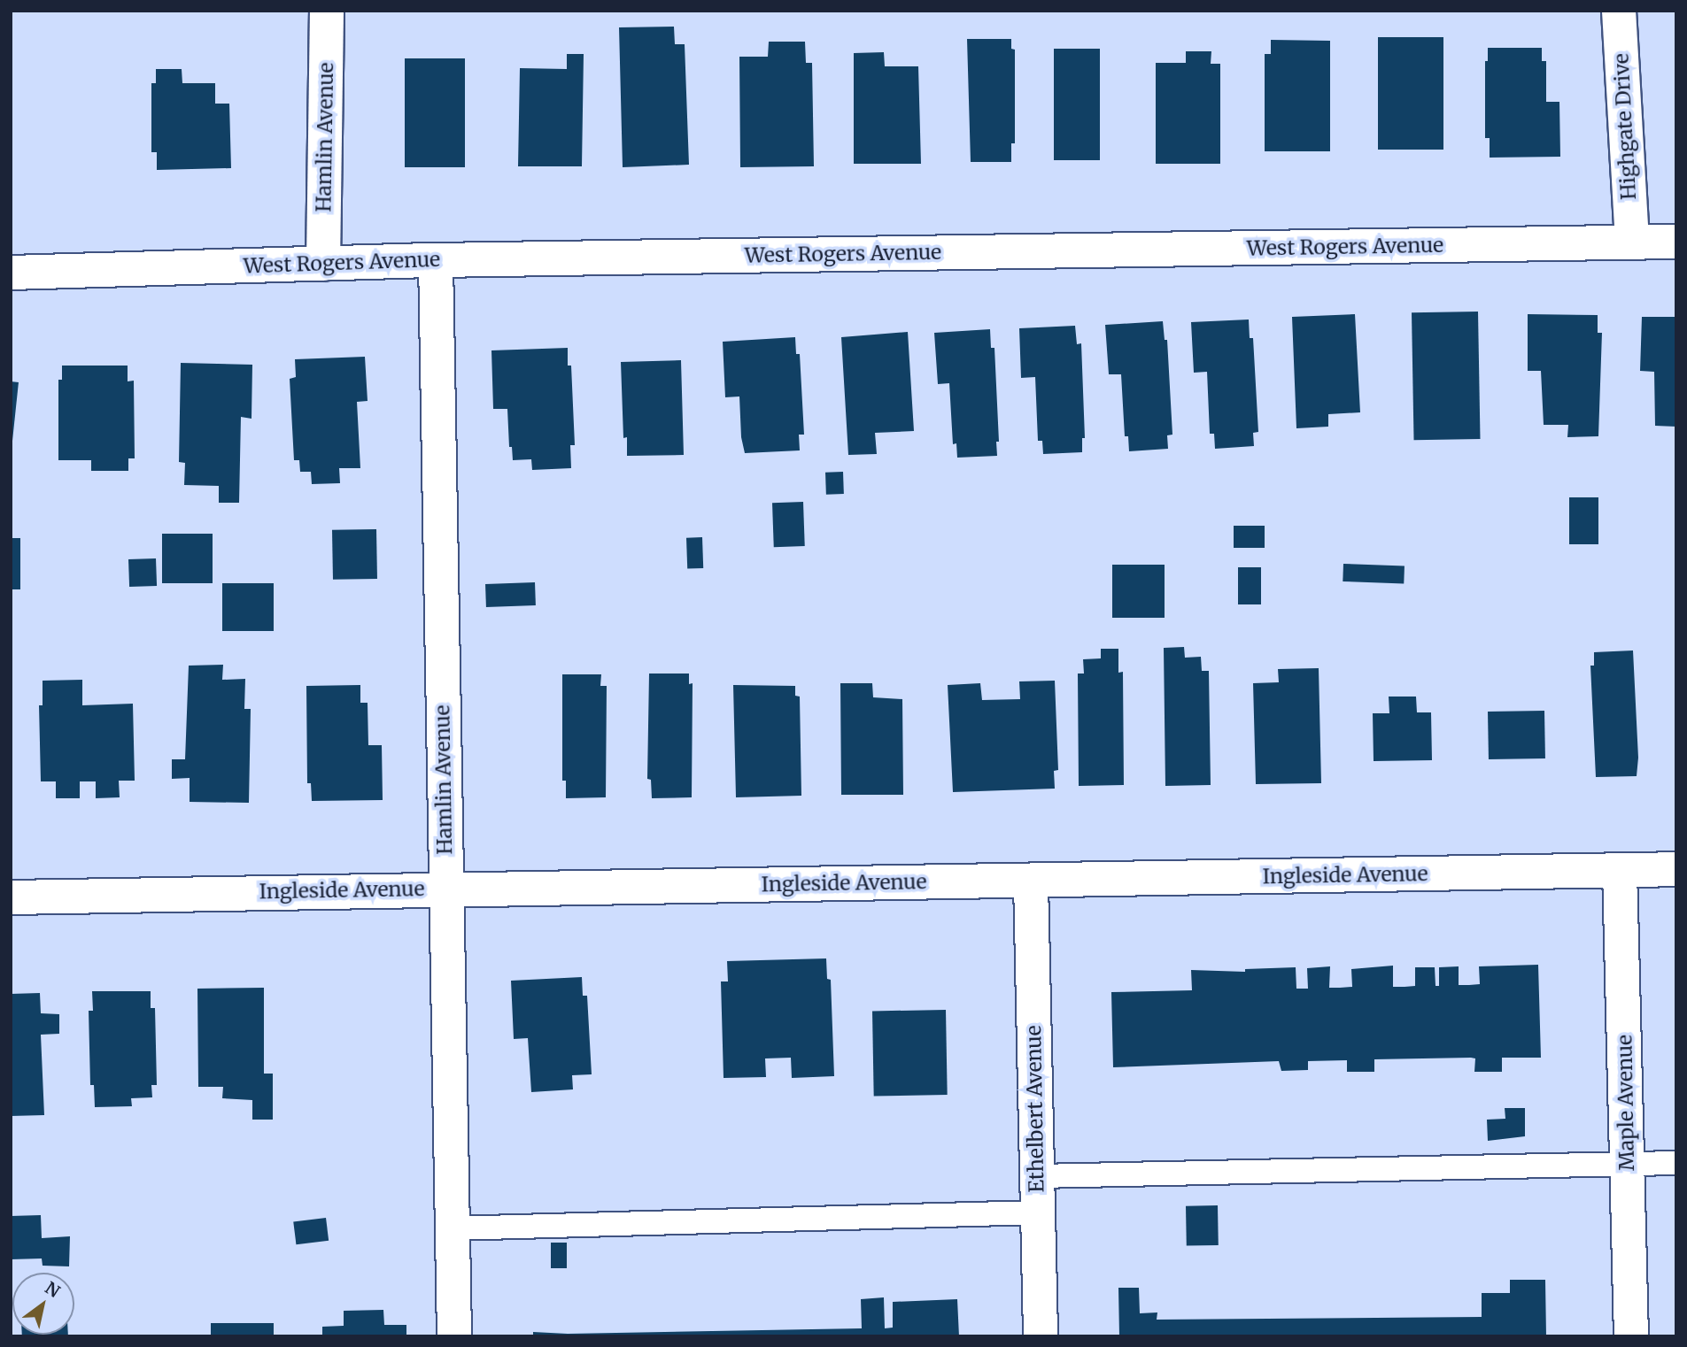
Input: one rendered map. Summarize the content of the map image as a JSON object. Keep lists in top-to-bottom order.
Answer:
{
  "streets": {
    "street": [
      "Highgate Drive",
      "Hamlin Avenue",
      "West Rogers Avenue",
      "Ingleside Avenue",
      "Maple Avenue",
      "Ethelbert Avenue"
    ]
  },
  "crossings": [
    ["Highgate Drive", "West Rogers Avenue"],
    ["Hamlin Avenue", "West Rogers Avenue"],
    ["Hamlin Avenue", "Ingleside Avenue"],
    ["Ingleside Avenue", "Maple Avenue"],
    ["Ingleside Avenue", "Ethelbert Avenue"]
  ],
  "north": "top right"
}
